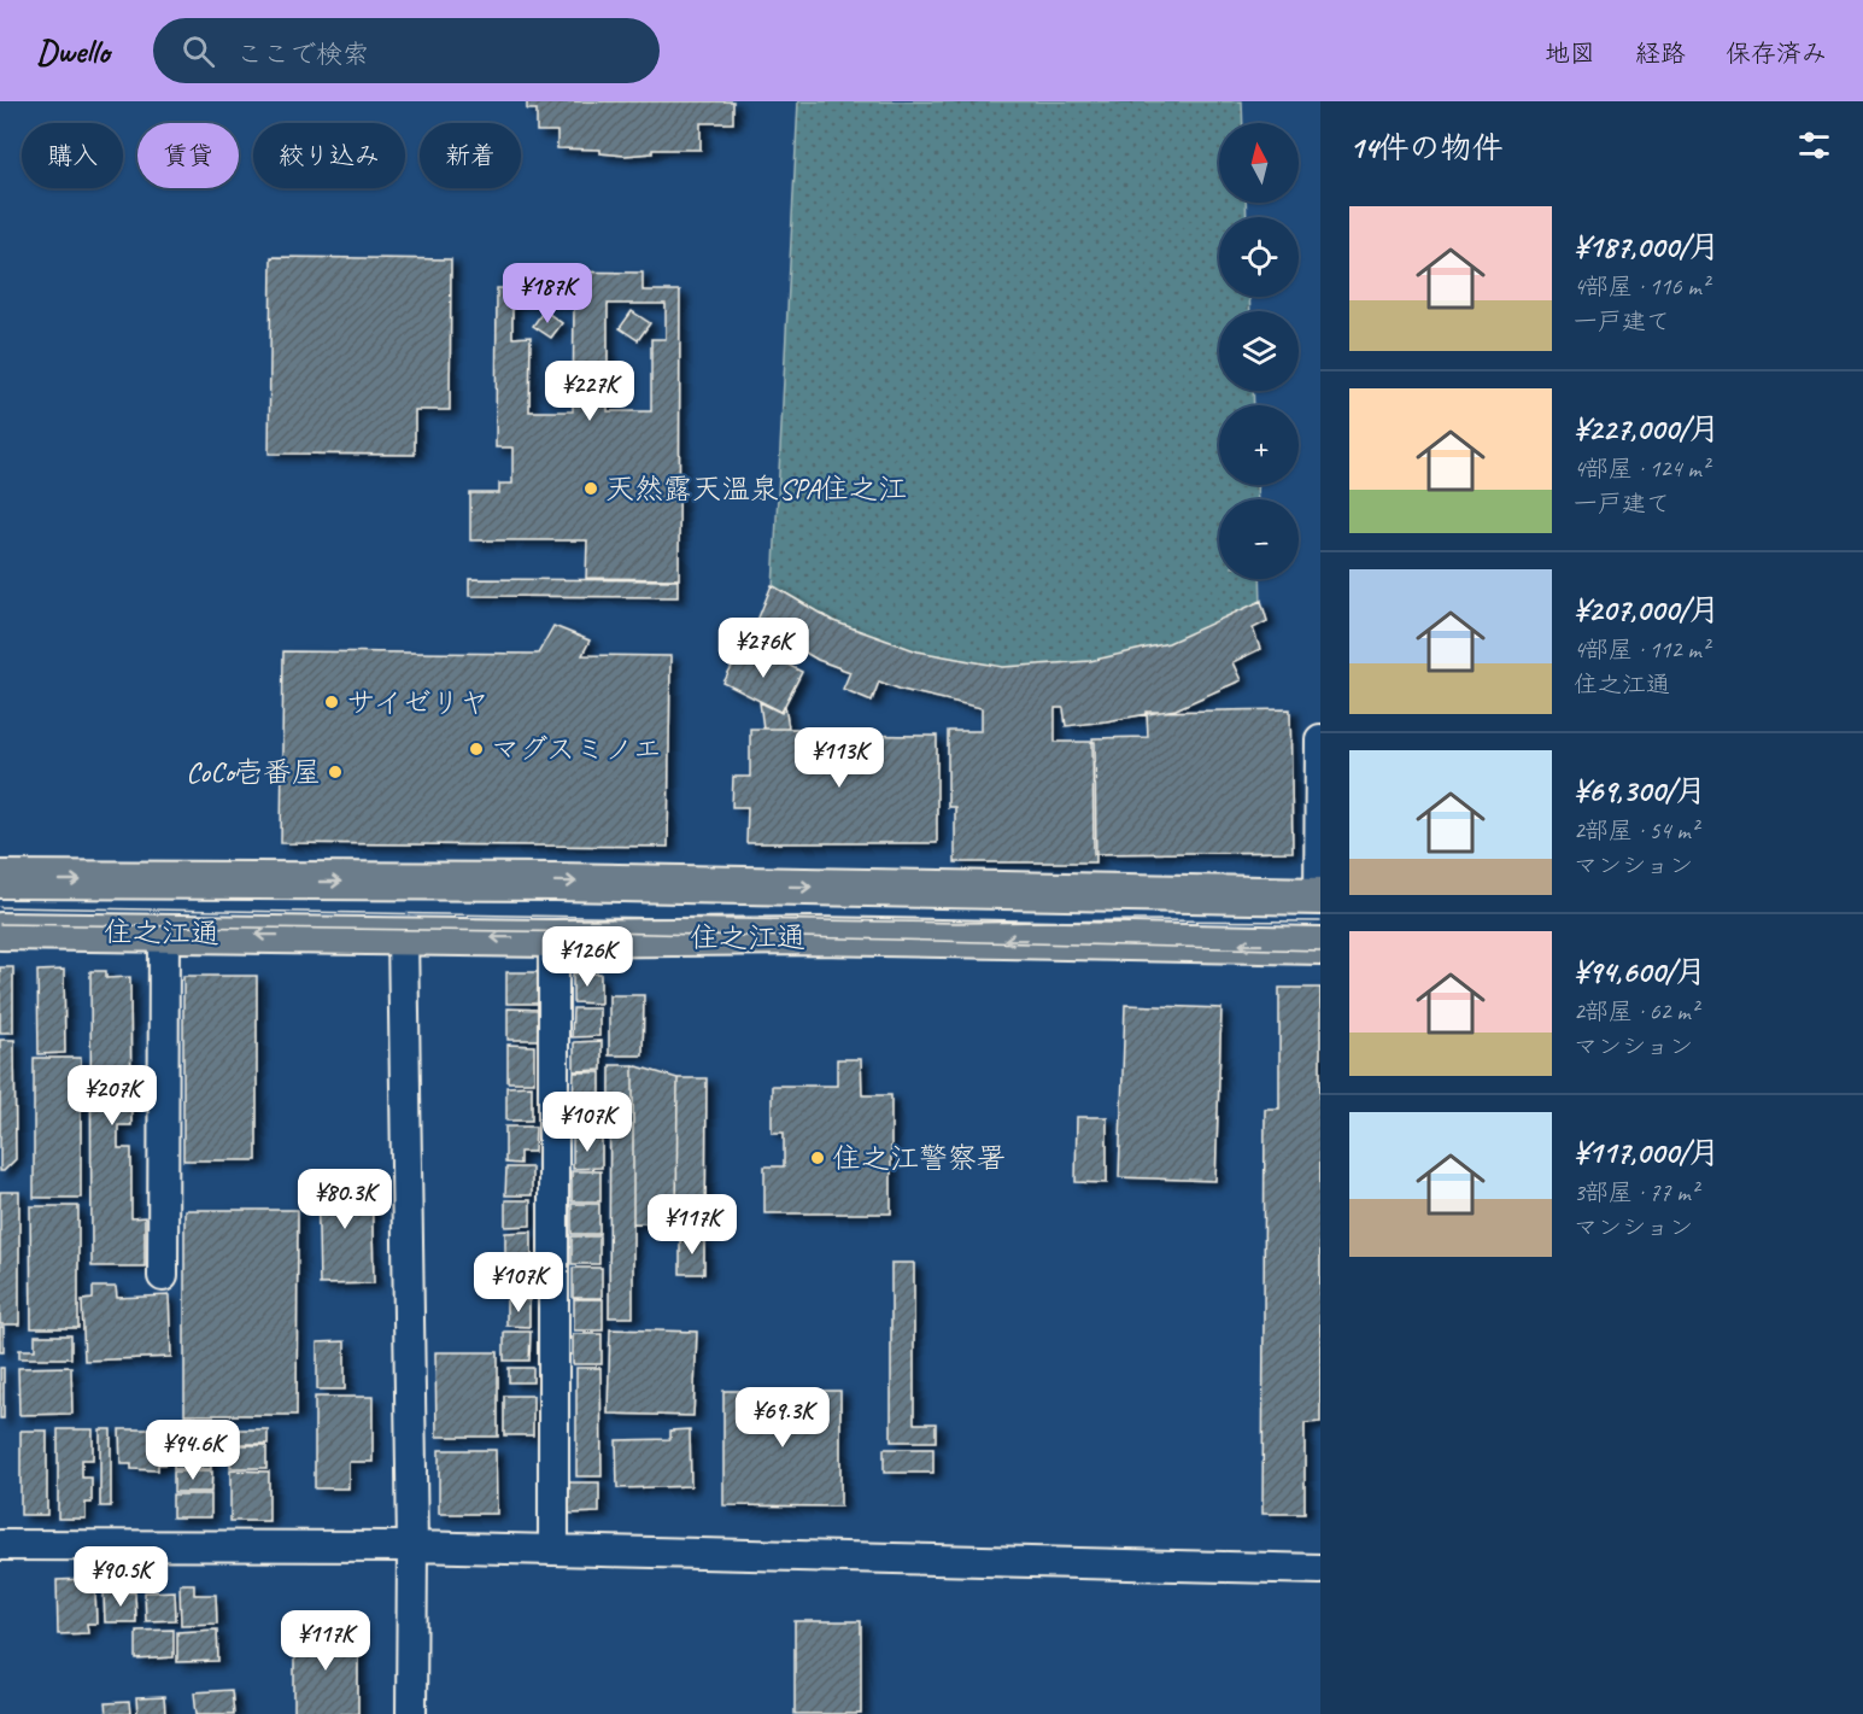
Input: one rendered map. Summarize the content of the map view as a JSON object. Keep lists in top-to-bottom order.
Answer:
{
  "streets": {
    "main road": ["住之江通"]
  },
  "places": [
    "天然露天溫泉SPA住之江",
    "サイゼリヤ",
    "マグスミノエ",
    "CoCo壱番屋",
    "住之江警察署"
  ],
  "north": "top",
  "page": {
    "header": "Dwello",
    "search": "ここで検索",
    "nav": ["地図", "経路", "保存済み"],
    "heading": "14件の物件",
    "map_buttons": ["+", "−"],
    "chip": [
      "購入",
      "賃貸",
      "絞り込み",
      "新着"
    ],
    "list": [
      {
        "name": "¥187,000/月",
        "note": "4部屋 · 116 m² · 一戸建て"
      },
      {
        "name": "¥227,000/月",
        "note": "4部屋 · 124 m² · 一戸建て"
      },
      {
        "name": "¥207,000/月",
        "note": "4部屋 · 112 m² · 住之江通"
      },
      {
        "name": "¥69,300/月",
        "note": "2部屋 · 54 m² · マンション"
      },
      {
        "name": "¥94,600/月",
        "note": "2部屋 · 62 m² · マンション"
      },
      {
        "name": "¥117,000/月",
        "note": "3部屋 · 77 m² · マンション"
      }
    ],
    "price": [
      "¥187K",
      "¥227K",
      "¥276K",
      "¥113K",
      "¥126K",
      "¥207K",
      "¥107K",
      "¥80.3K",
      "¥117K",
      "¥107K",
      "¥69.3K",
      "¥94.6K",
      "¥90.5K",
      "¥117K"
    ]
  }
}
